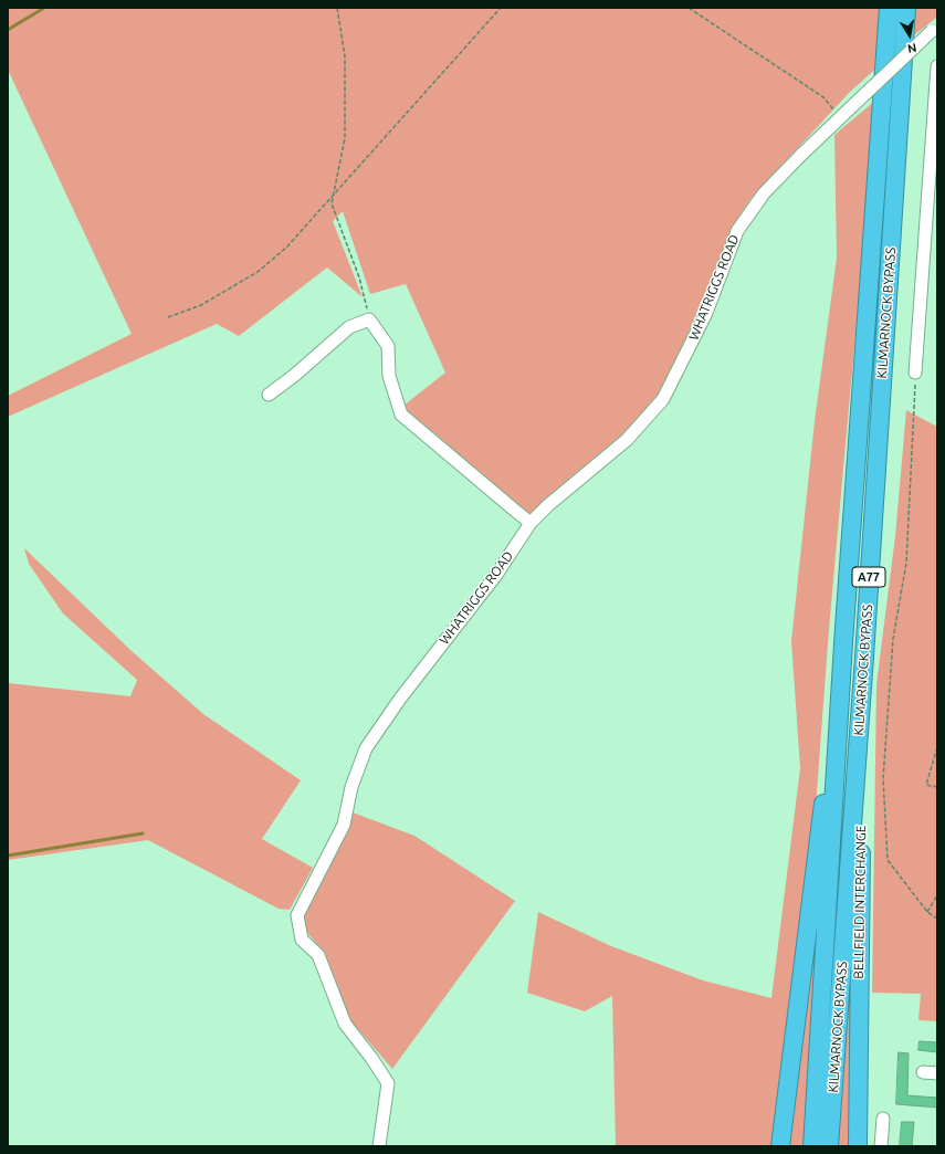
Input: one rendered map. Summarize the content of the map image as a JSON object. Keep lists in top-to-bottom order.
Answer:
{
  "streets": {
    "highway": ["KILMARNOCK BYPASS", "A77", "BELLFIELD INTERCHANGE"],
    "street": ["WHATRIGGS ROAD"]
  },
  "crossings": [
    ["KILMARNOCK BYPASS", "A77"],
    ["KILMARNOCK BYPASS", "BELLFIELD INTERCHANGE"]
  ],
  "north": "bottom"
}
